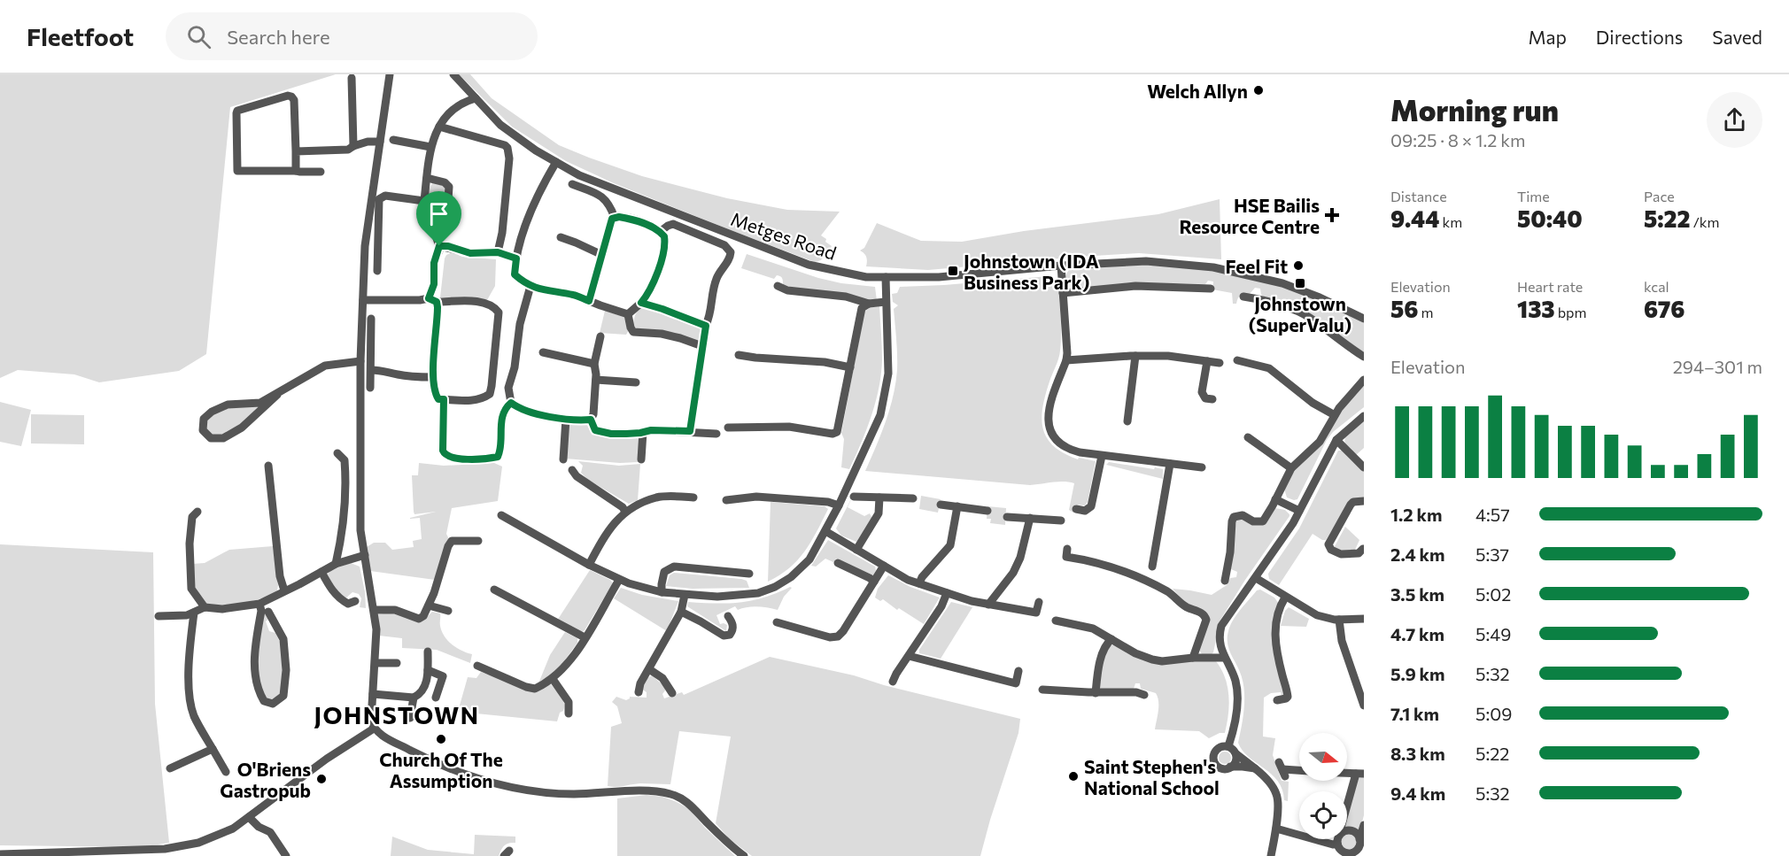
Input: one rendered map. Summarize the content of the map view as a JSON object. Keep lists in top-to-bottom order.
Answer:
{
  "streets": {
    "street": ["Metges Road"]
  },
  "districts": ["JOHNSTOWN"],
  "places": {
    "other": [
      "Welch Allyn",
      "Feel Fit",
      "Church Of The Assumption",
      "Saint Stephen's National School",
      "O'Briens Gastropub"
    ],
    "health": ["HSE Bailis Resource Centre"],
    "transit": ["Johnstown (IDA Business Park)", "Johnstown (SuperValu)"]
  },
  "north": "right",
  "page": {
    "header": "Fleetfoot",
    "search": "Search here",
    "nav": ["Map", "Directions", "Saved"],
    "heading": ["Morning run", "09:25 · 8 × 1.2 km"],
    "stats": [
      ["Distance", "9.44 km"],
      ["Time", "50:40"],
      ["Pace", "5:22 /km"],
      ["Elevation", "56 m"],
      ["Heart rate", "133 bpm"],
      ["kcal", "676"]
    ],
    "chart": ["Elevation", "294–301 m"],
    "list": [
      {
        "name": "1.2 km",
        "note": "4:57"
      },
      {
        "name": "2.4 km",
        "note": "5:37"
      },
      {
        "name": "3.5 km",
        "note": "5:02"
      },
      {
        "name": "4.7 km",
        "note": "5:49"
      },
      {
        "name": "5.9 km",
        "note": "5:32"
      },
      {
        "name": "7.1 km",
        "note": "5:09"
      },
      {
        "name": "8.3 km",
        "note": "5:22"
      },
      {
        "name": "9.4 km",
        "note": "5:32"
      }
    ]
  }
}
